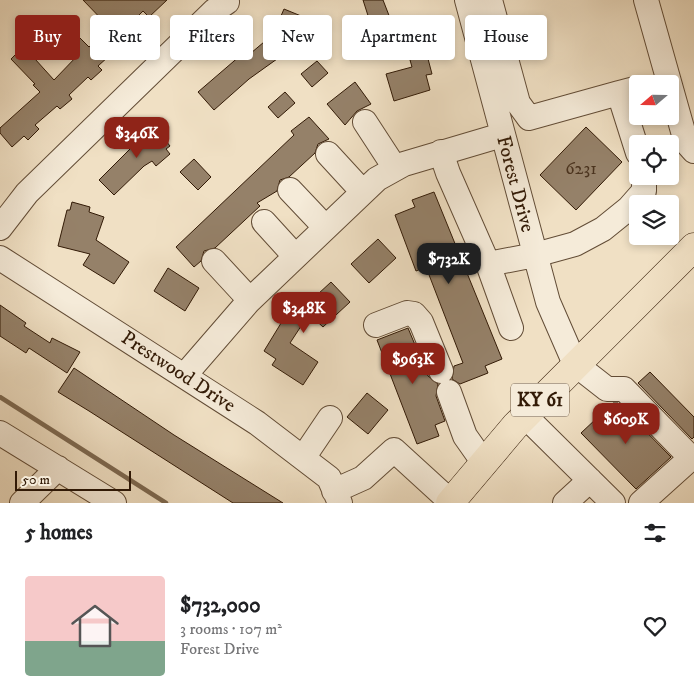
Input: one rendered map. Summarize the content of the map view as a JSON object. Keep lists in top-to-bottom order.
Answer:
{
  "streets": {
    "main road": ["KY 61"],
    "street": ["Forest Drive", "Prestwood Drive"]
  },
  "crossings": [
    ["Forest Drive", "KY 61"]
  ],
  "house_numbers": ["6231"],
  "scale_bar": "50 m",
  "north": "left",
  "page": {
    "chip": [
      "Buy",
      "Rent",
      "Filters",
      "New",
      "Apartment",
      "House"
    ],
    "price": [
      "$346K",
      "$732K",
      "$348K",
      "$963K",
      "$609K"
    ],
    "scale": "50 m",
    "heading": "5 homes",
    "list": [
      {
        "name": "$732,000",
        "note": "3 rooms · 107 m² · Forest Drive"
      }
    ]
  }
}
